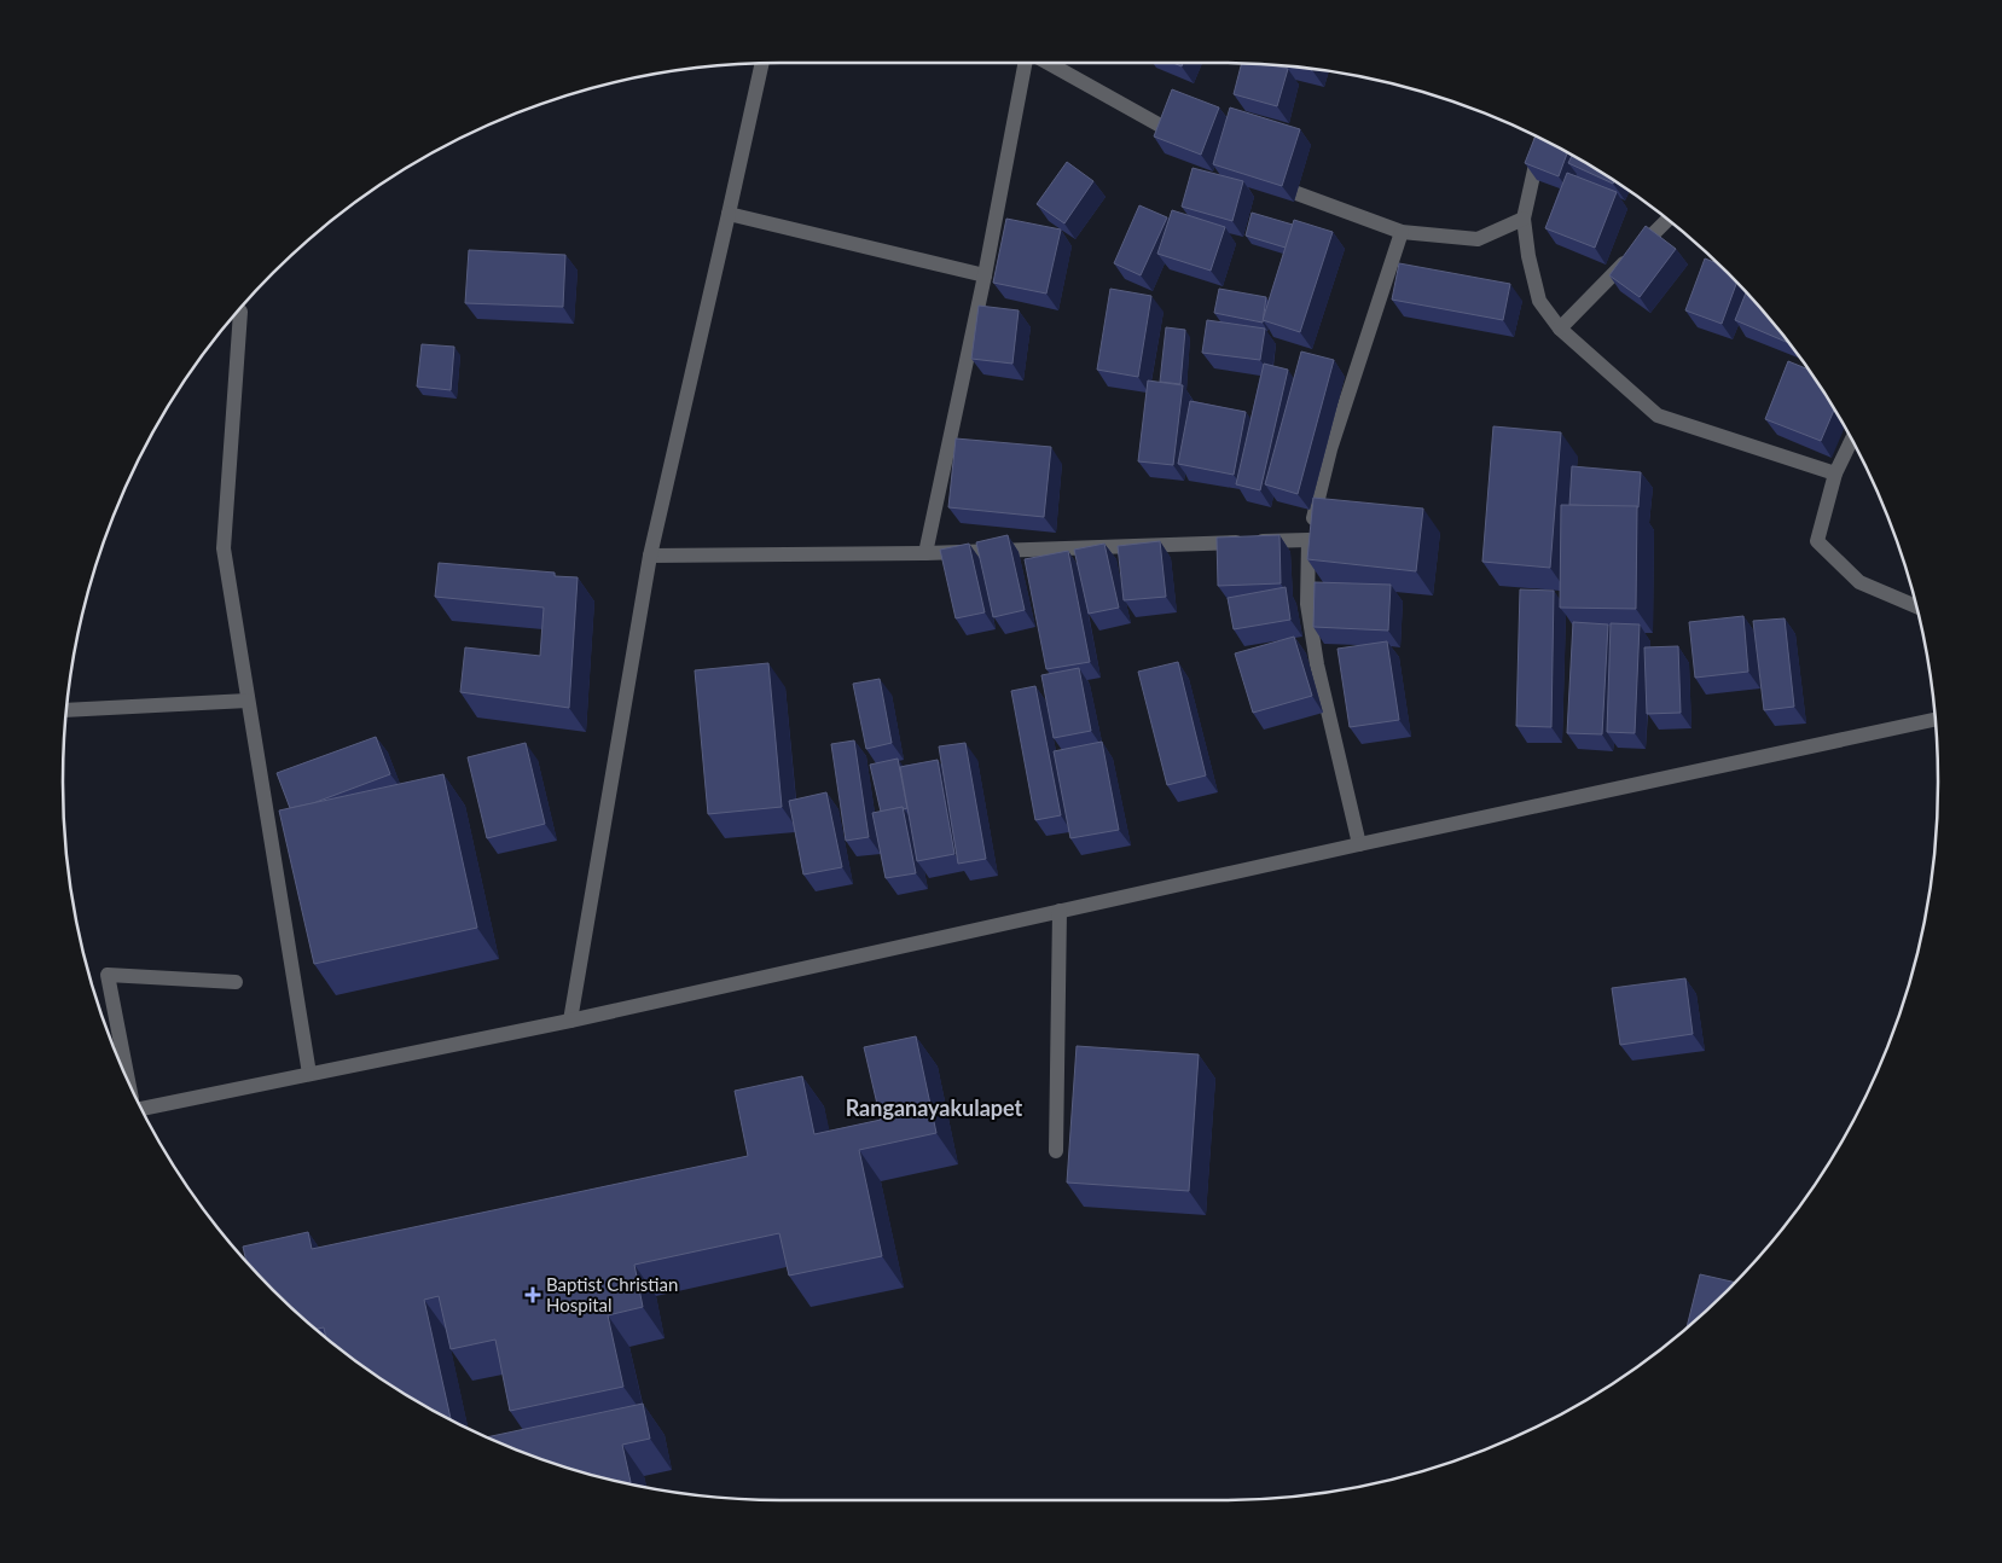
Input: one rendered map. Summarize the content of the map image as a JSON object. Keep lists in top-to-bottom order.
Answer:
{
  "districts": ["Ranganayakulapet"],
  "places": {
    "health": ["Baptist Christian Hospital"]
  }
}
